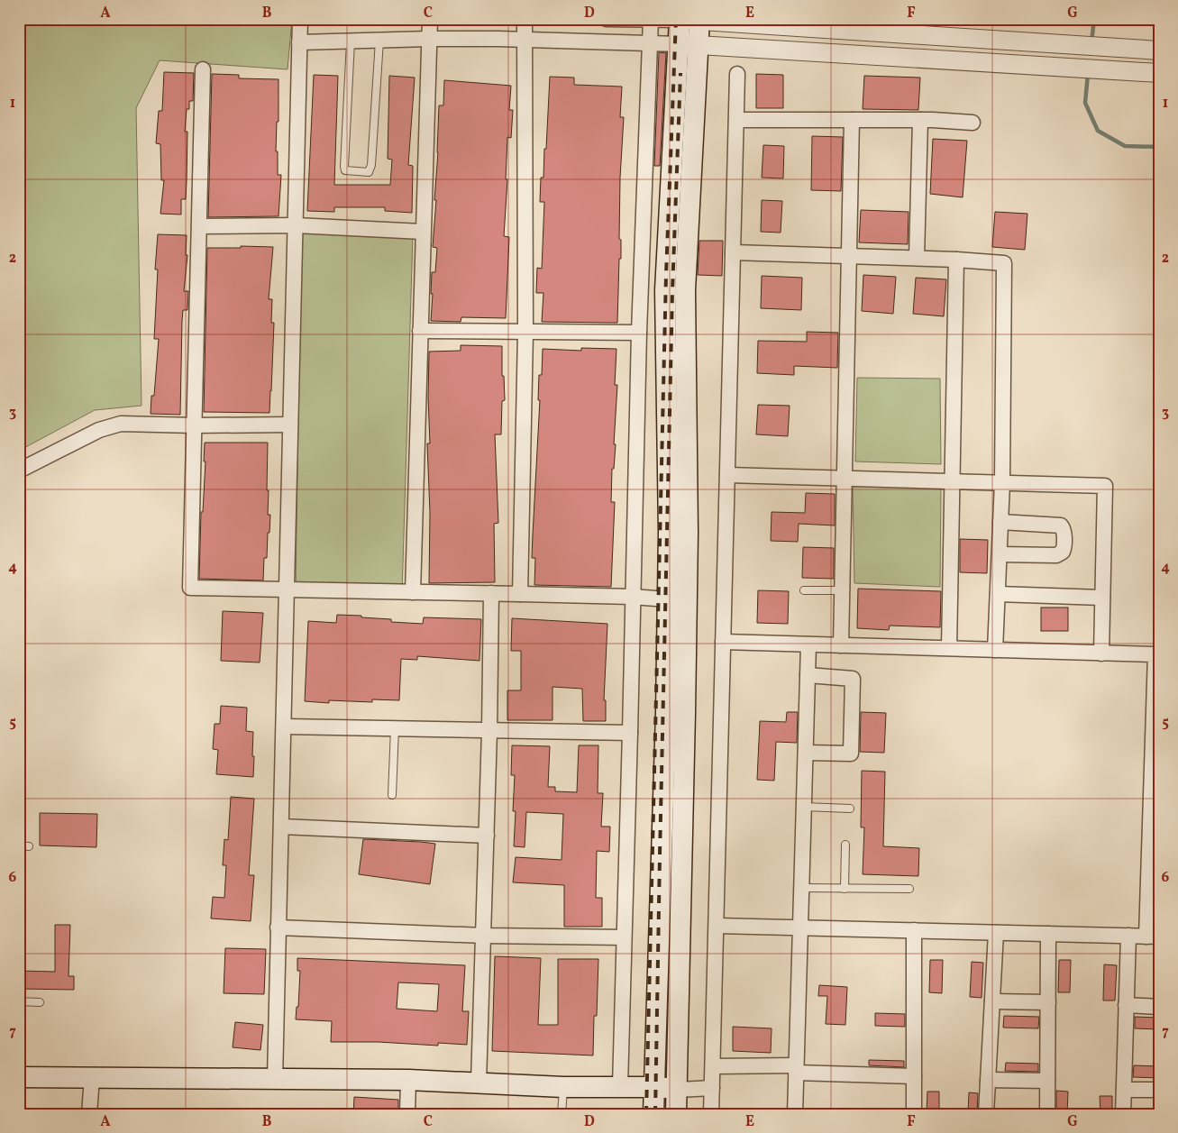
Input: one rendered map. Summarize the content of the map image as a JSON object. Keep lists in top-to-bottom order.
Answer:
{
  "grid": {
    "columns": [
      "A",
      "B",
      "C",
      "D",
      "E",
      "F",
      "G"
    ],
    "rows": [
      "1",
      "2",
      "3",
      "4",
      "5",
      "6",
      "7"
    ]
  }
}
